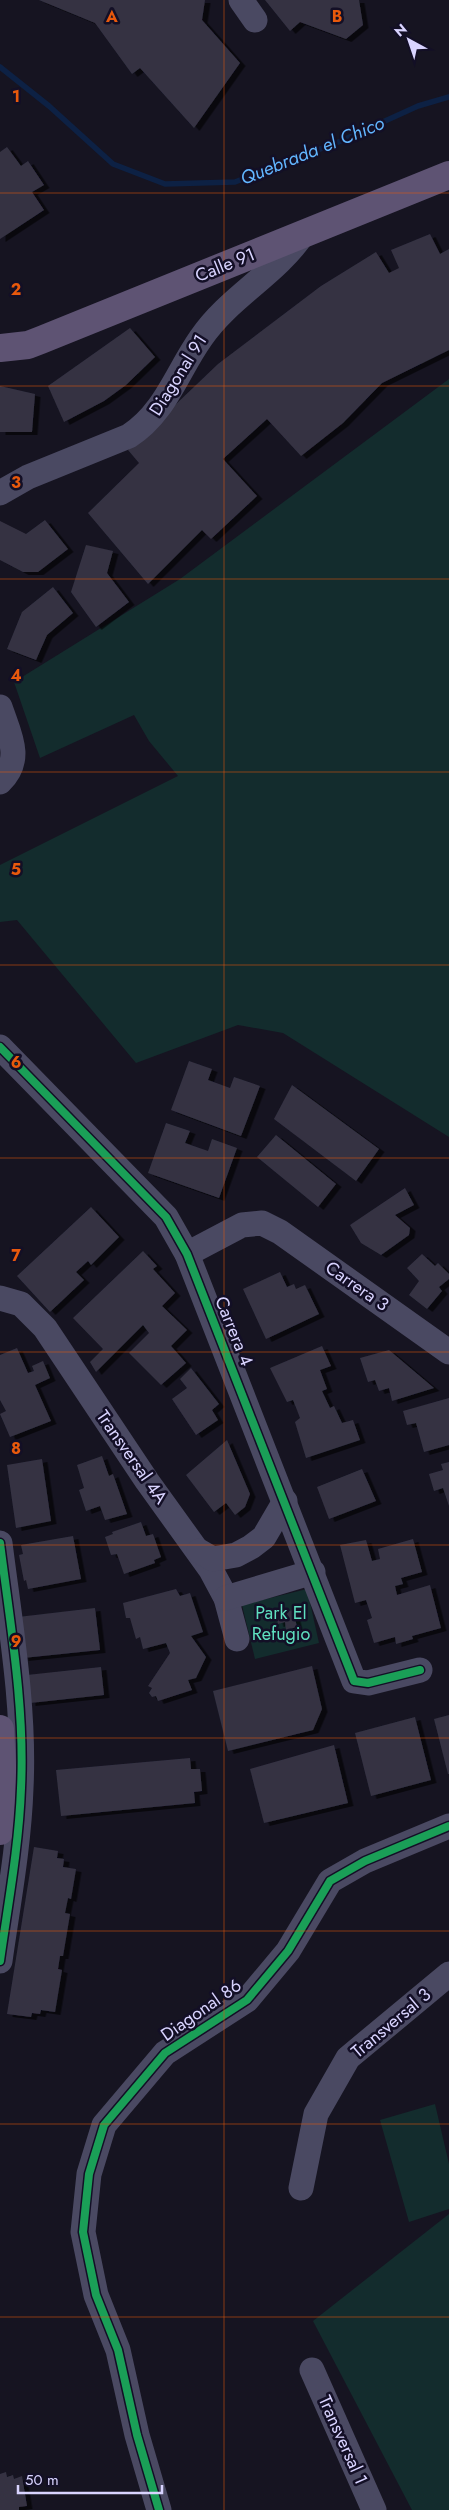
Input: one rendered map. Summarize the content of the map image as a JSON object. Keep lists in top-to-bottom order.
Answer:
{
  "streets": {
    "main road": ["Calle 91"],
    "street": [
      "Diagonal 91",
      "Carrera 3",
      "Carrera 4",
      "Transversal 4A",
      "Diagonal 86",
      "Transversal 3",
      "Transversal 1"
    ]
  },
  "crossings": [
    ["Calle 91", "Diagonal 91"],
    ["Carrera 3", "Carrera 4"]
  ],
  "water": ["Quebrada el Chico"],
  "parks": ["Park El Refugio"],
  "scale_bar": "50 m",
  "north": "top left",
  "grid": {
    "columns": ["A", "B"],
    "rows": [
      "1",
      "2",
      "3",
      "4",
      "5",
      "6",
      "7",
      "8",
      "9"
    ]
  }
}
